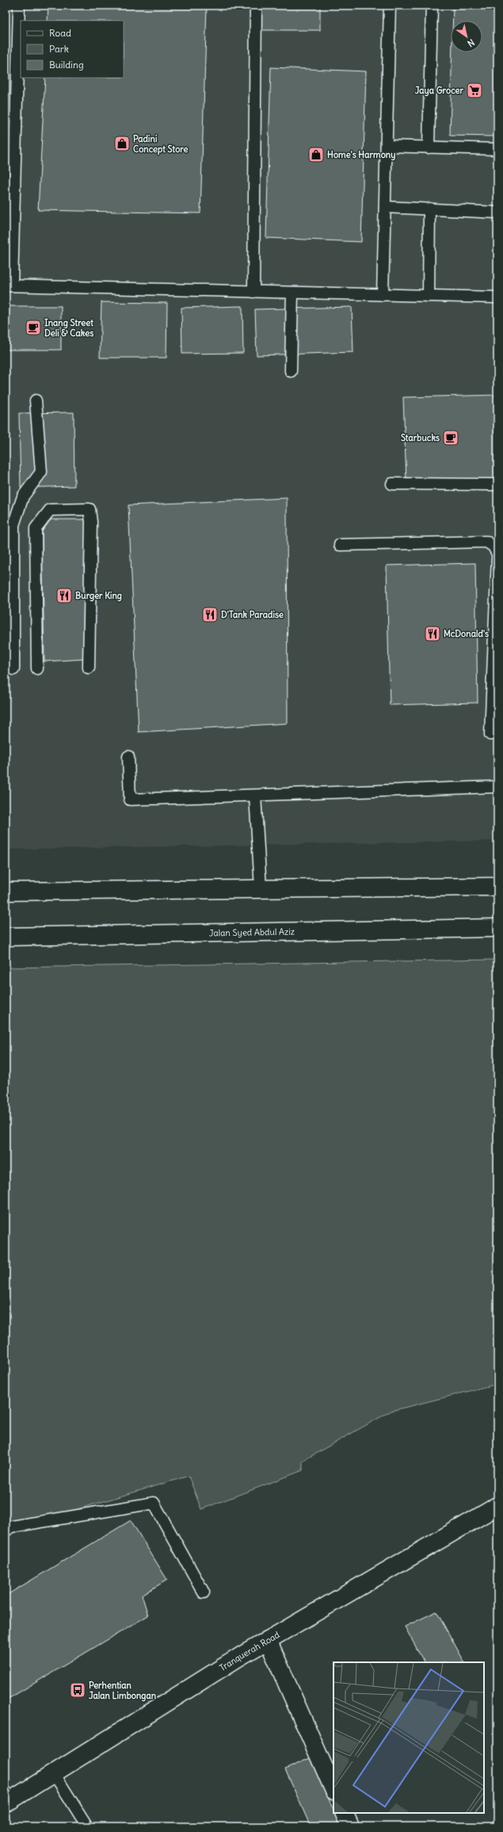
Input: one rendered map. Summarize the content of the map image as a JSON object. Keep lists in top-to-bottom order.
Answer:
{
  "streets": {
    "main road": ["Jalan Syed Abdul Aziz", "Tranquerah Road"]
  },
  "places": {
    "supermarket": ["Jaya Grocer"],
    "shop": ["Padini Concept Store", "Home's Harmony"],
    "cafe": ["Inang Street Deli & Cakes", "Starbucks"],
    "restaurant": ["Burger King", "D'Tank Paradise", "McDonald's"],
    "bus stop": ["Perhentian Jalan Limbongan"]
  },
  "legend": ["Road", "Park", "Building"],
  "north": "bottom right"
}
